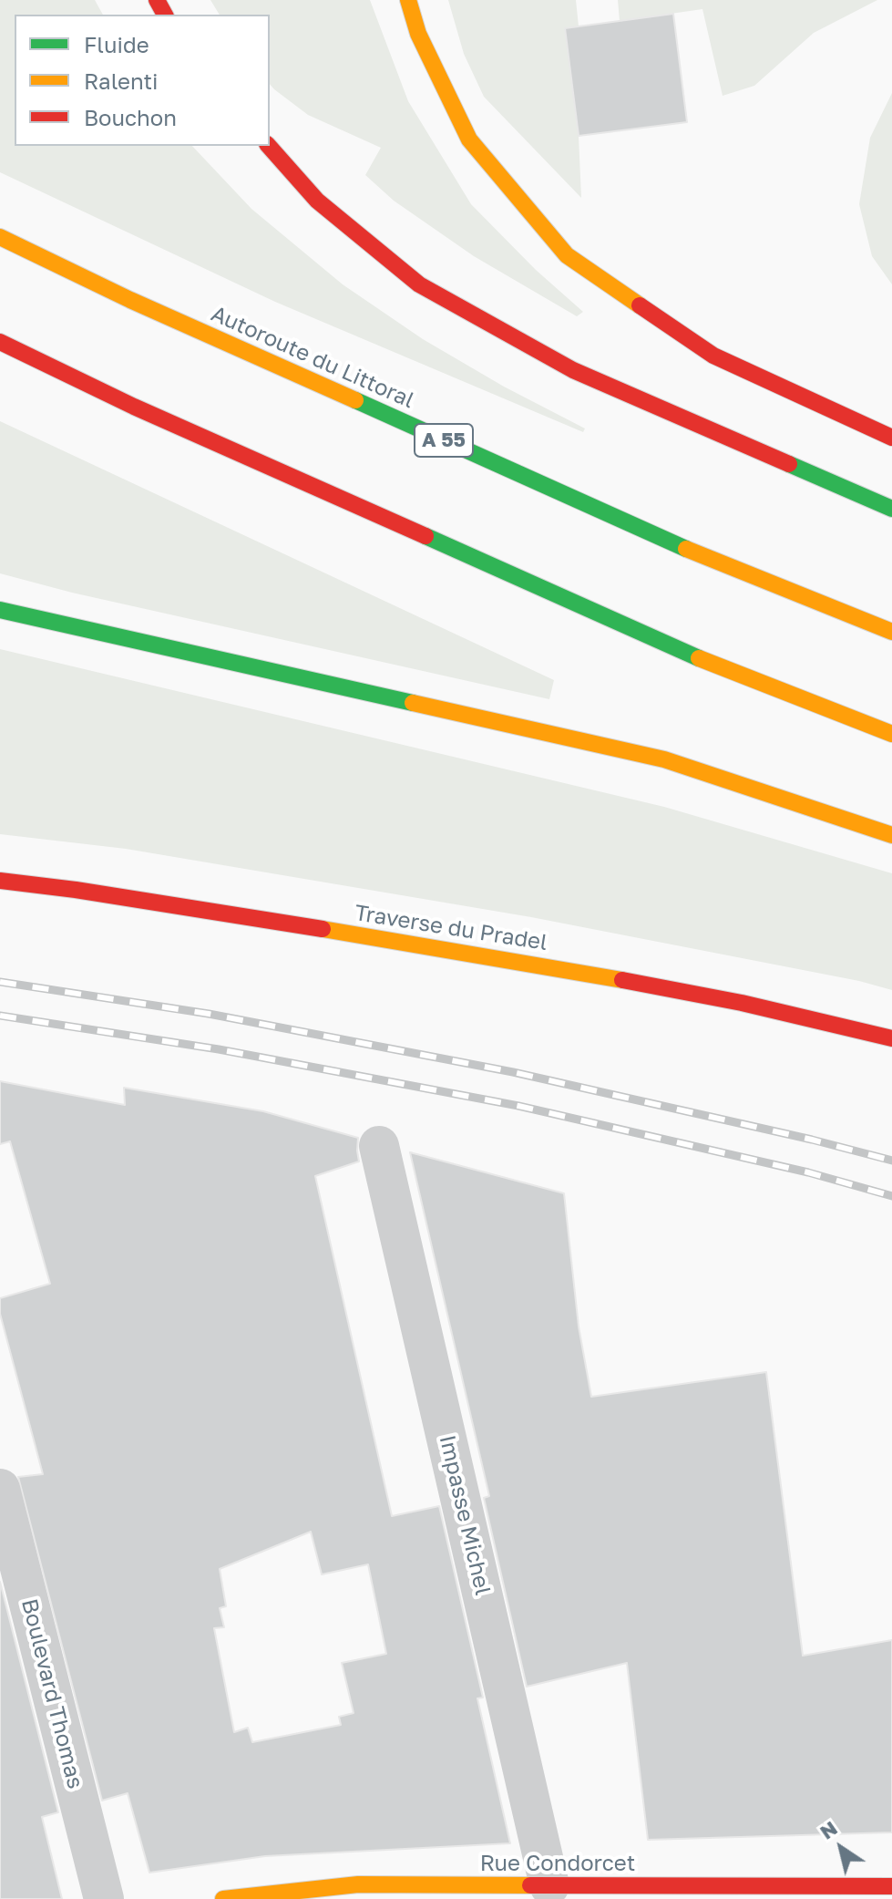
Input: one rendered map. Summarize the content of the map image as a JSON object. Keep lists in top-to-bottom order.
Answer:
{
  "streets": {
    "main road": [
      "Autoroute du Littoral",
      "A 55",
      "Traverse du Pradel",
      "Rue Condorcet"
    ],
    "street": ["Impasse Michel", "Boulevard Thomas"]
  },
  "crossings": [
    ["Impasse Michel", "Rue Condorcet"]
  ],
  "legend": ["Fluide", "Ralenti", "Bouchon"],
  "north": "top left"
}
